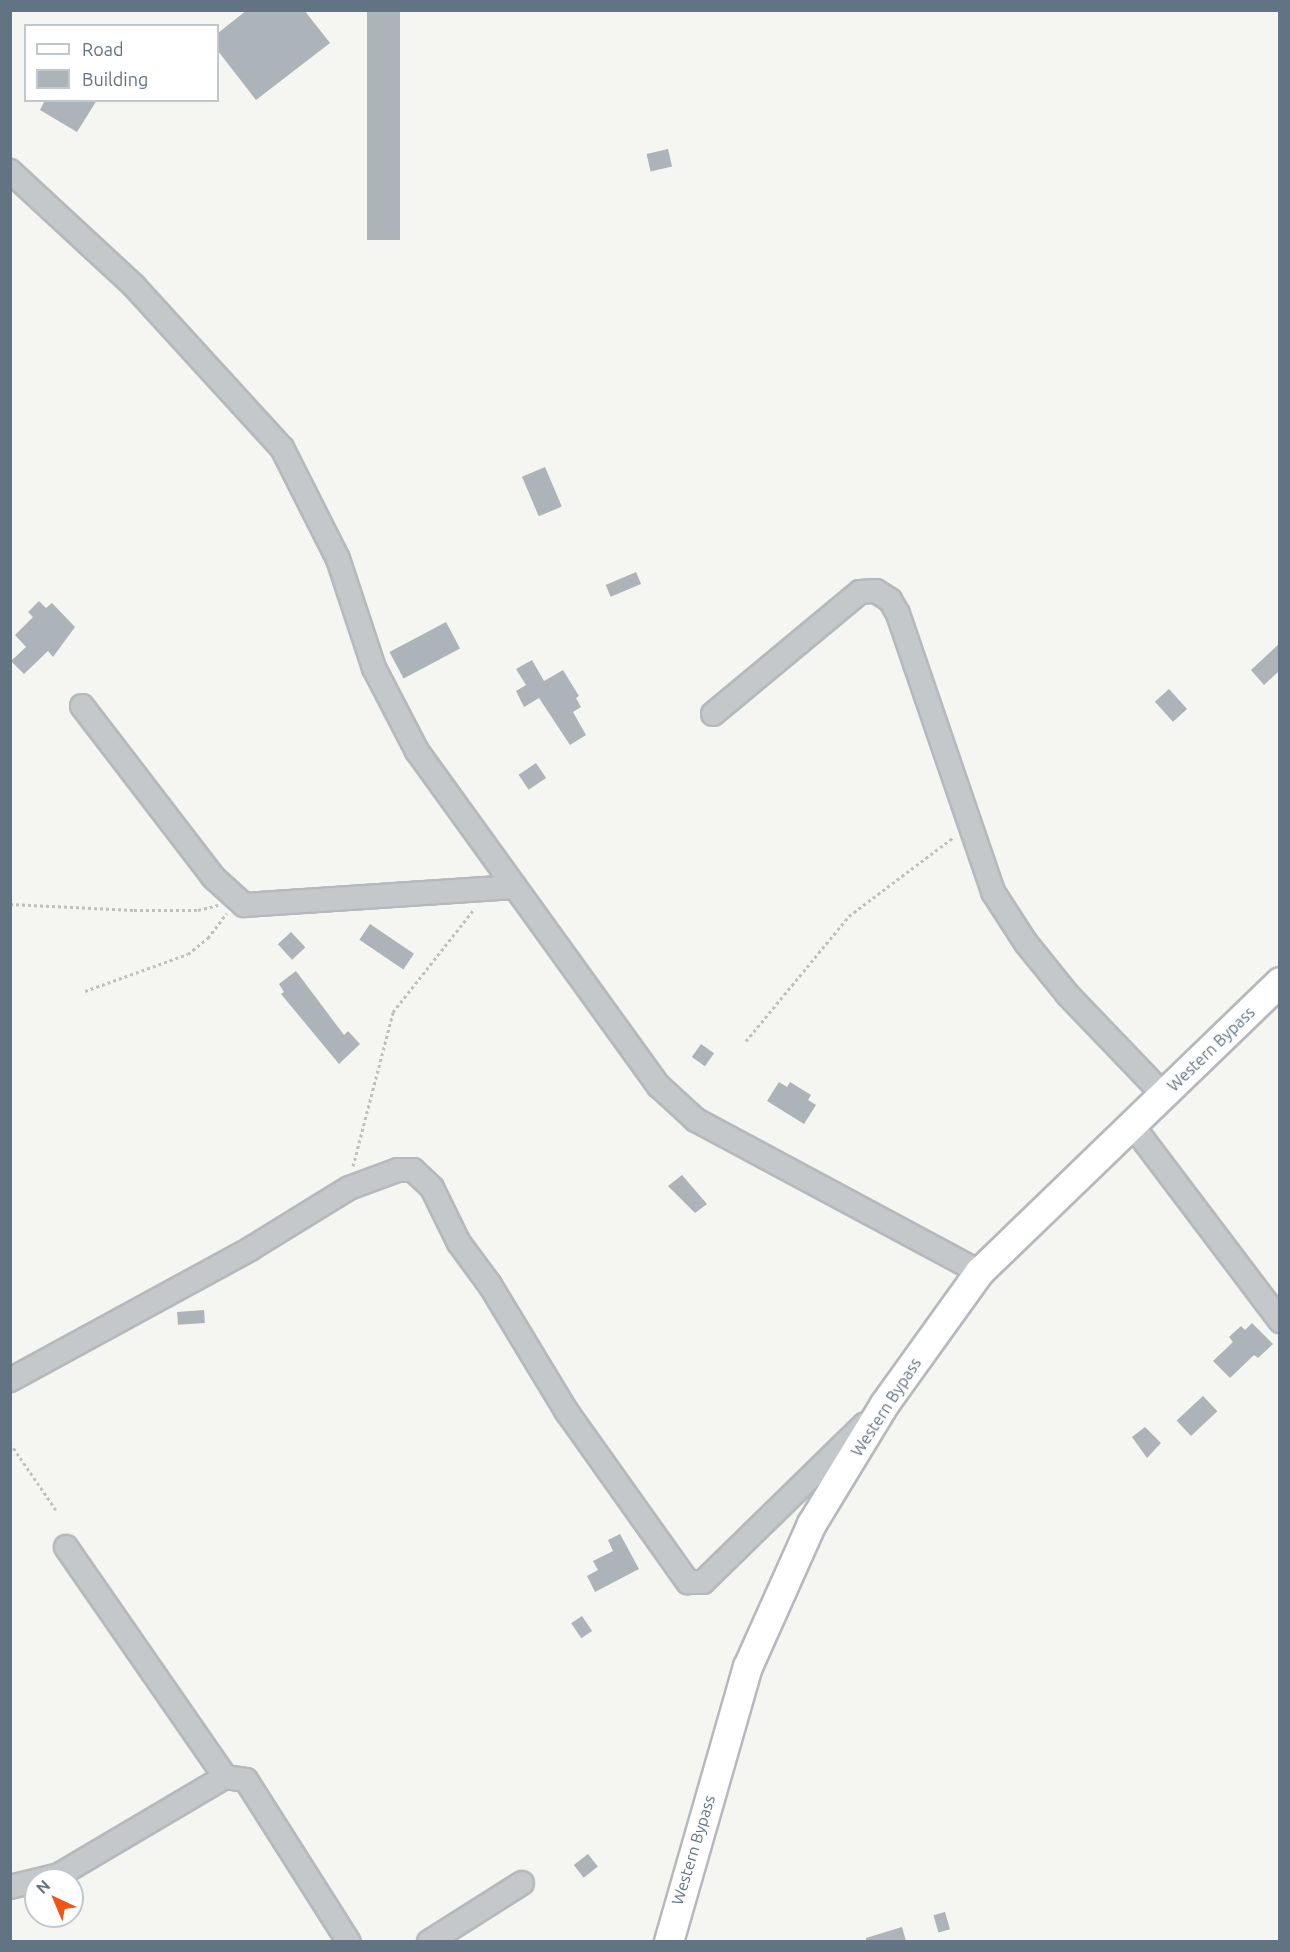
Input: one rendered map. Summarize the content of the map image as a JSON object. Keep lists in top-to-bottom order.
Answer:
{
  "streets": {
    "main road": ["Western Bypass"]
  },
  "legend": ["Road", "Building"],
  "north": "top left"
}
